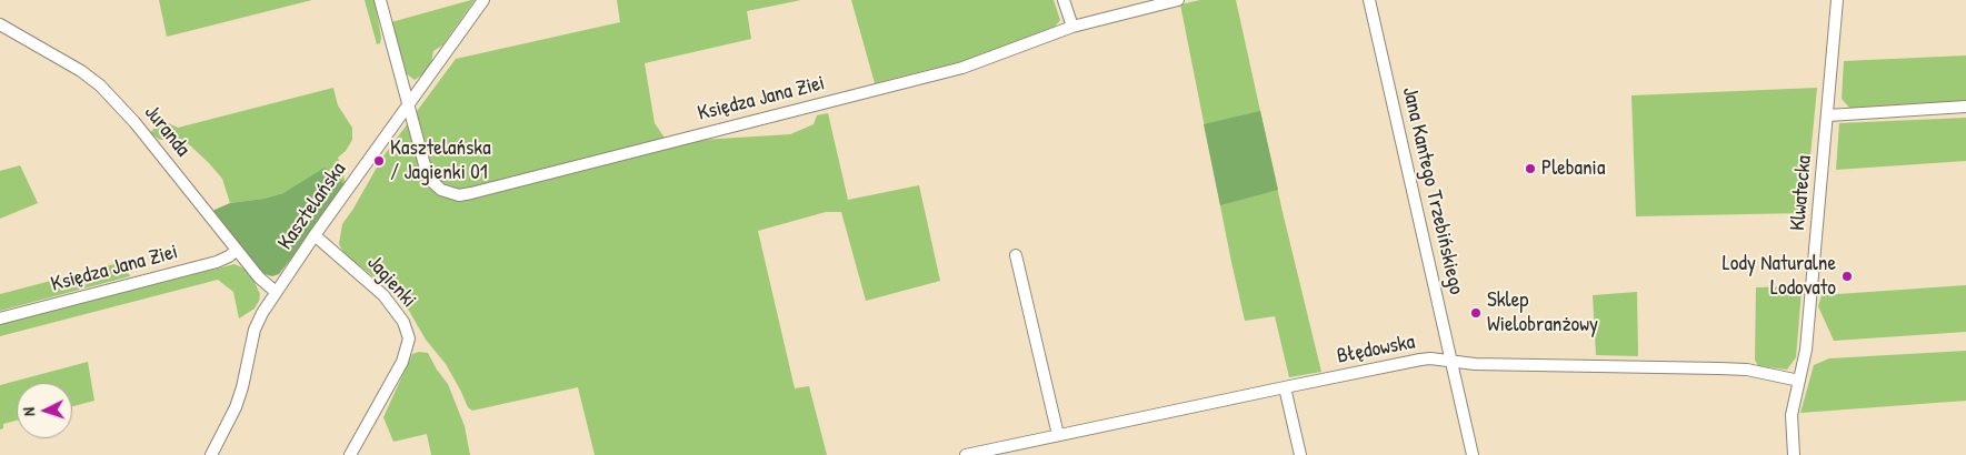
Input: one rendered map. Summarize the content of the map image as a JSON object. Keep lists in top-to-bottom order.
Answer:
{
  "streets": {
    "street": [
      "Księdza Jana Ziei",
      "Juranda",
      "Jana Kantego Trzebińskiego",
      "Klwatecka",
      "Kasztelańska",
      "Jagienki",
      "Błędowska"
    ]
  },
  "crossings": [
    ["Księdza Jana Ziei", "Juranda"],
    ["Księdza Jana Ziei", "Kasztelańska"],
    ["Juranda", "Kasztelańska"],
    ["Jana Kantego Trzebińskiego", "Błędowska"],
    ["Klwatecka", "Błędowska"],
    ["Kasztelańska", "Jagienki"]
  ],
  "places": [
    "Kasztelańska / Jagienki 01",
    "Plebania",
    "Lody Naturalne Lodovato",
    "Sklep Wielobranżowy"
  ],
  "north": "left"
}
